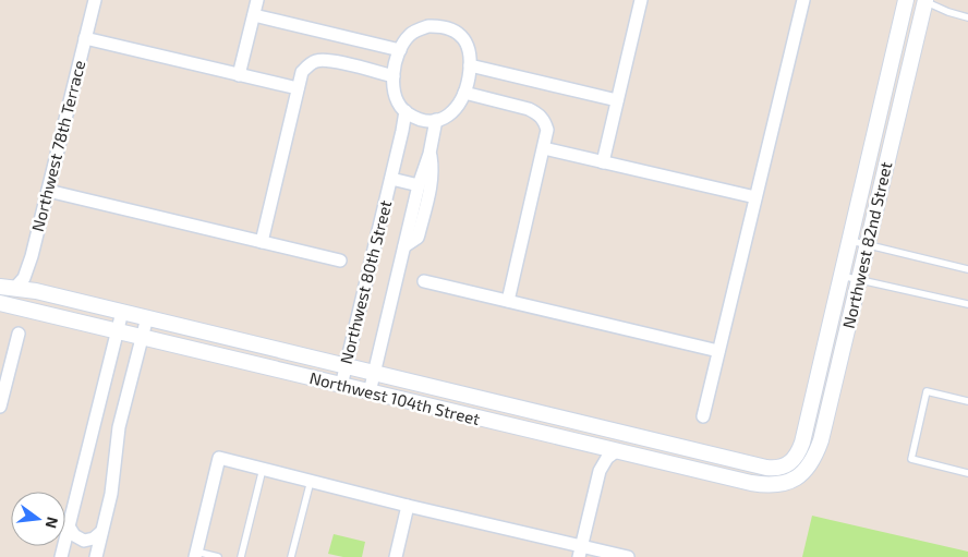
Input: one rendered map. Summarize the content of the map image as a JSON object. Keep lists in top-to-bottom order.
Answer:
{
  "streets": {
    "street": [
      "Northwest 78th Terrace",
      "Northwest 82nd Street",
      "Northwest 80th Street",
      "Northwest 104th Street"
    ]
  },
  "crossings": [
    ["Northwest 78th Terrace", "Northwest 104th Street"],
    ["Northwest 82nd Street", "Northwest 104th Street"],
    ["Northwest 80th Street", "Northwest 104th Street"]
  ],
  "north": "right"
}
